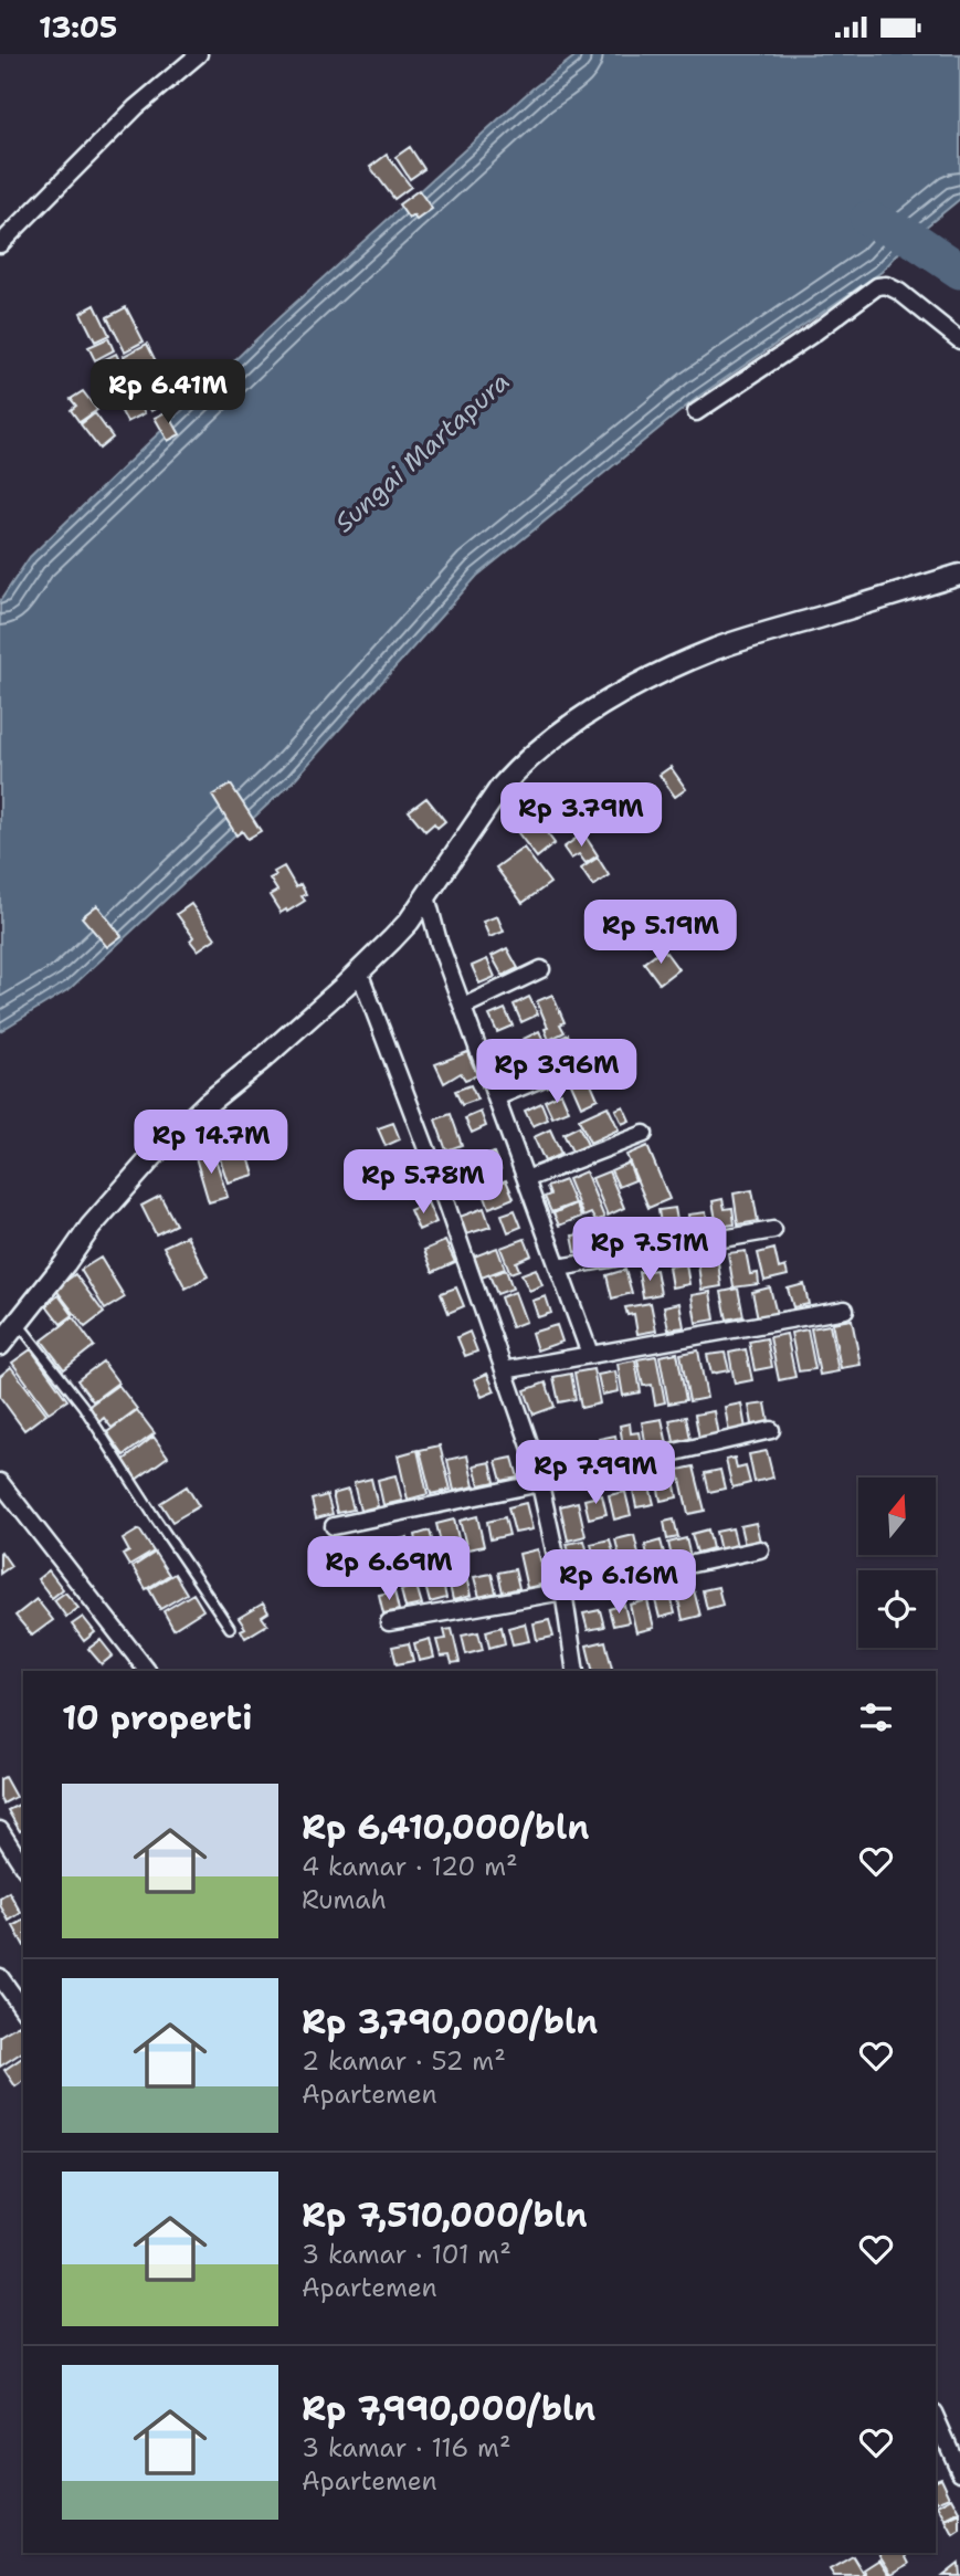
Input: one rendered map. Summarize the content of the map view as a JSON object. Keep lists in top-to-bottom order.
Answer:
{
  "water": ["Sungai Martapura"],
  "north": "top",
  "page": {
    "status": "13:05",
    "price": [
      "Rp 6.41M",
      "Rp 3.79M",
      "Rp 5.19M",
      "Rp 3.96M",
      "Rp 14.7M",
      "Rp 5.78M",
      "Rp 7.51M",
      "Rp 7.99M",
      "Rp 6.69M",
      "Rp 6.16M"
    ],
    "heading": "10 properti",
    "list": [
      {
        "name": "Rp 6,410,000/bln",
        "note": "4 kamar · 120 m² · Rumah"
      },
      {
        "name": "Rp 3,790,000/bln",
        "note": "2 kamar · 52 m² · Apartemen"
      },
      {
        "name": "Rp 7,510,000/bln",
        "note": "3 kamar · 101 m² · Apartemen"
      },
      {
        "name": "Rp 7,990,000/bln",
        "note": "3 kamar · 116 m² · Apartemen"
      }
    ]
  }
}
